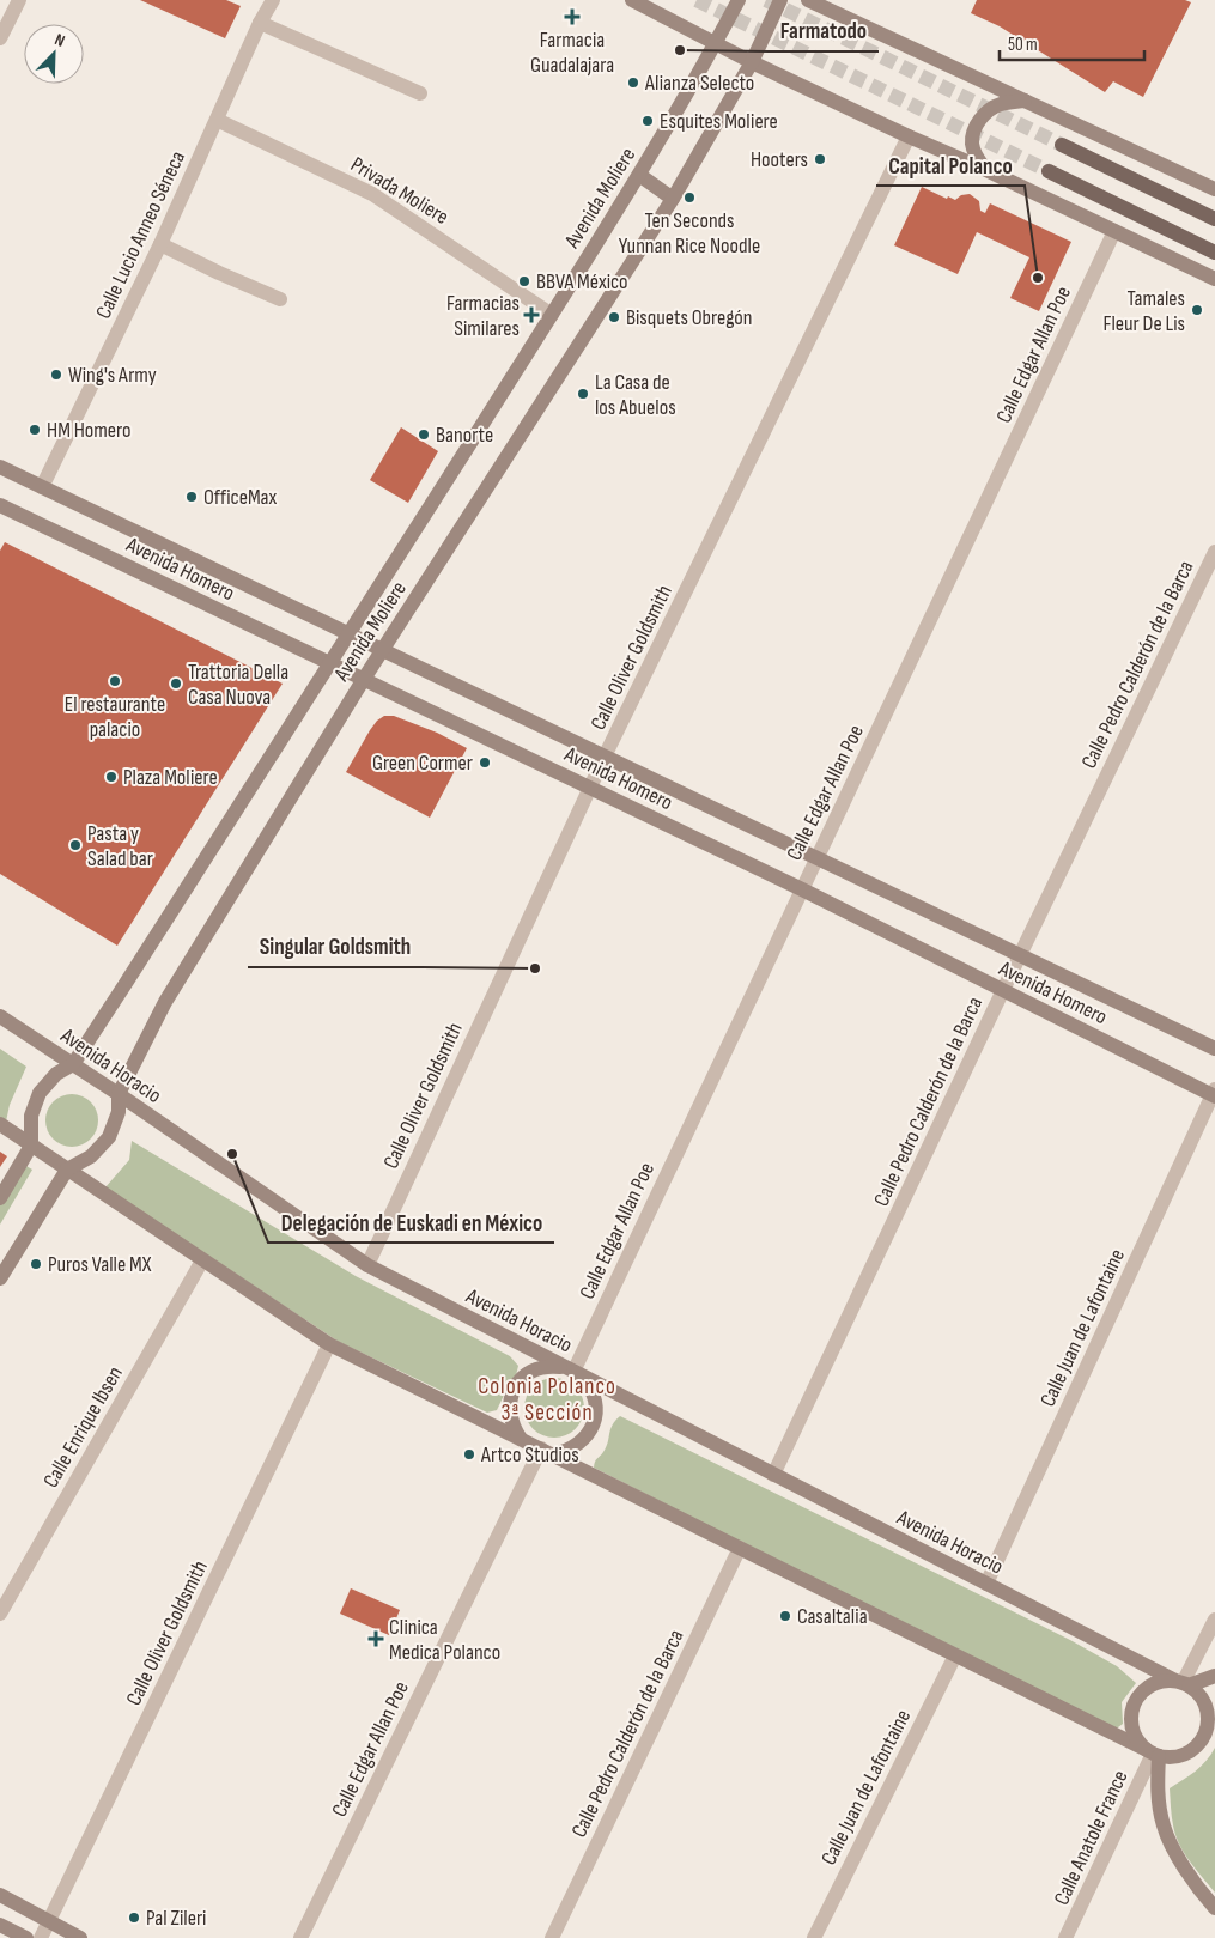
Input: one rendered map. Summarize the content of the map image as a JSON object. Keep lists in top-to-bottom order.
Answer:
{
  "streets": {
    "street": [
      "Privada Moliere",
      "Avenida Moliere",
      "Calle Lucio Anneo Séneca",
      "Calle Edgar Allan Poe",
      "Avenida Homero",
      "Calle Oliver Goldsmith",
      "Calle Pedro Calderón de la Barca",
      "Avenida Horacio",
      "Calle Juan de Lafontaine",
      "Calle Enrique Ibsen",
      "Calle Anatole France"
    ]
  },
  "crossings": [
    ["Privada Moliere", "Avenida Moliere"],
    ["Privada Moliere", "Calle Lucio Anneo Séneca"],
    ["Avenida Moliere", "Avenida Homero"],
    ["Avenida Moliere", "Avenida Horacio"],
    ["Calle Lucio Anneo Séneca", "Avenida Homero"],
    ["Calle Edgar Allan Poe", "Avenida Homero"],
    ["Calle Edgar Allan Poe", "Avenida Horacio"],
    ["Avenida Homero", "Calle Oliver Goldsmith"],
    ["Avenida Homero", "Calle Pedro Calderón de la Barca"],
    ["Avenida Homero", "Calle Juan de Lafontaine"],
    ["Calle Oliver Goldsmith", "Avenida Horacio"],
    ["Calle Pedro Calderón de la Barca", "Avenida Horacio"],
    ["Avenida Horacio", "Calle Juan de Lafontaine"],
    ["Avenida Horacio", "Calle Anatole France"]
  ],
  "districts": ["Colonia Polanco 3ª Sección"],
  "places": {
    "health": ["Farmacia Guadalajara", "Farmacias Similares", "Clinica Medica Polanco"],
    "other": [
      "Farmatodo",
      "Alianza Selecto",
      "Esquites Moliere",
      "Hooters",
      "Ten Seconds Yunnan Rice Noodle",
      "Capital Polanco",
      "BBVA México",
      "Tamales Fleur De Lis",
      "Bisquets Obregón",
      "Wing's Army",
      "La Casa de los Abuelos",
      "HM Homero",
      "Banorte",
      "OfficeMax",
      "El restaurante palacio",
      "Trattoria Della Casa Nuova",
      "Green Cormer",
      "Plaza Moliere",
      "Pasta y Salad bar",
      "Singular Goldsmith",
      "Delegación de Euskadi en México",
      "Puros Valle MX",
      "Artco Studios",
      "CasaItalia",
      "Pal Zileri"
    ]
  },
  "scale_bar": "50 m",
  "north": "top right"
}
